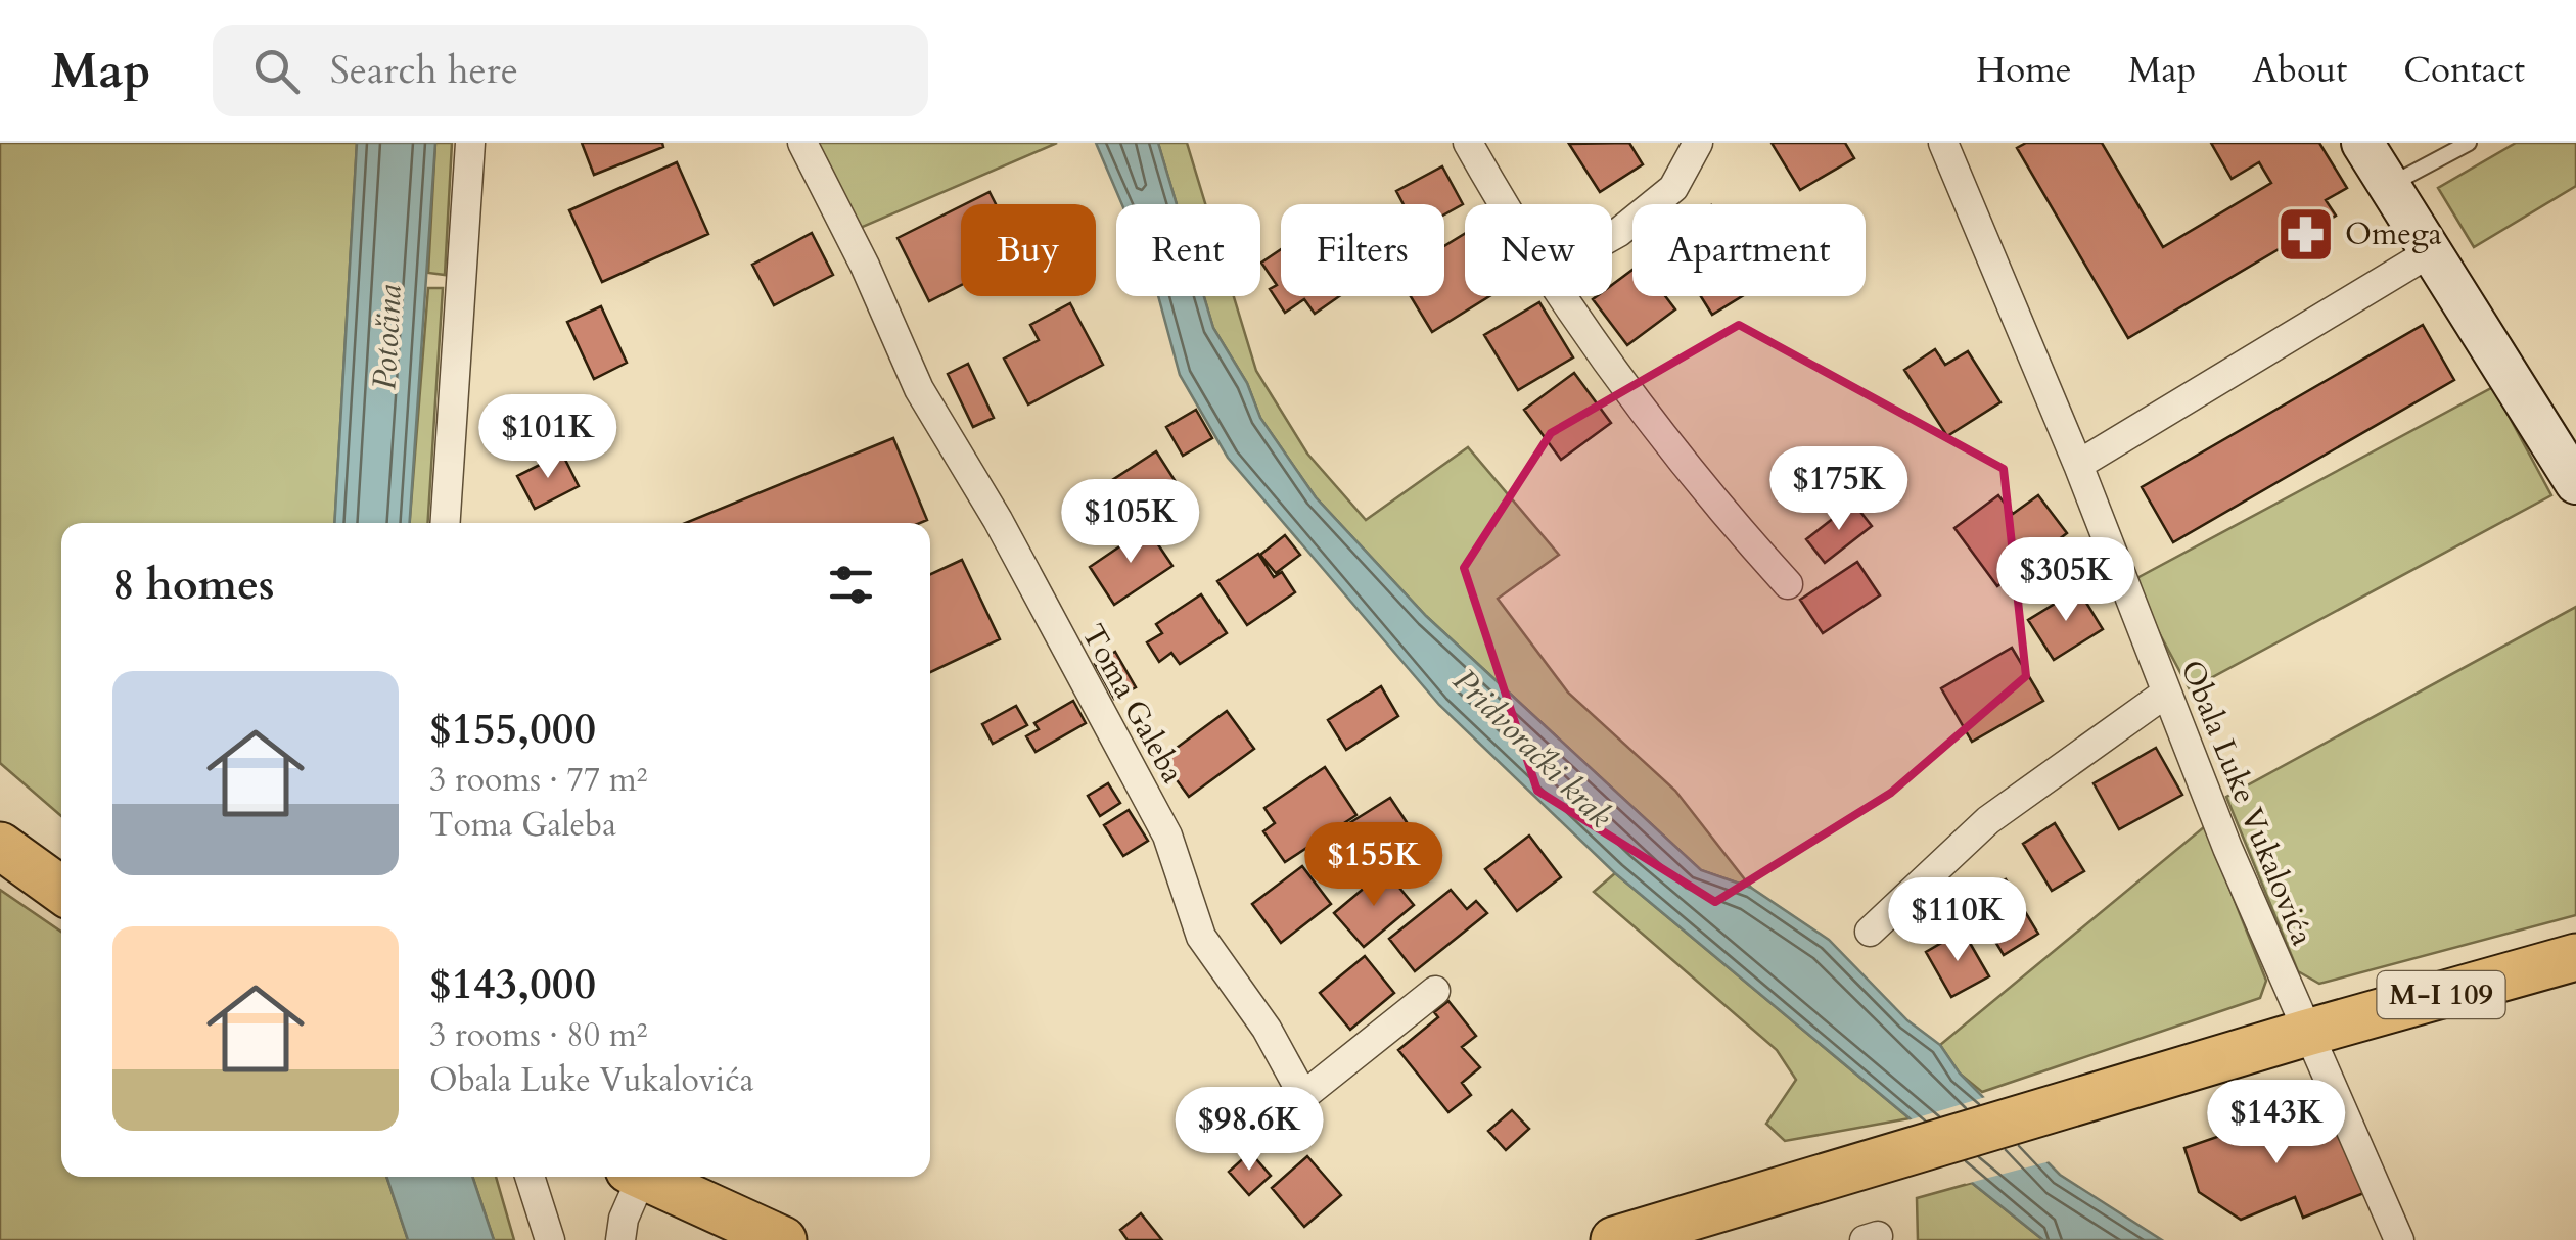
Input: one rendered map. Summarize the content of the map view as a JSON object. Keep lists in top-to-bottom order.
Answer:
{
  "streets": {
    "main road": ["M-I 109"],
    "street": ["Toma Galeba", "Obala Luke Vukalovića"]
  },
  "crossings": [
    ["Obala Luke Vukalovića", "M-I 109"]
  ],
  "water": ["Potočina", "Pridvorački krak"],
  "places": {
    "pharmacy": ["Omega"]
  },
  "page": {
    "header": "Map",
    "search": "Search here",
    "nav": [
      "Home",
      "Map",
      "About",
      "Contact"
    ],
    "chip": [
      "Buy",
      "Rent",
      "Filters",
      "New",
      "Apartment"
    ],
    "price": [
      "$101K",
      "$175K",
      "$105K",
      "$305K",
      "$155K",
      "$110K",
      "$143K",
      "$98.6K"
    ],
    "heading": "8 homes",
    "list": [
      {
        "name": "$155,000",
        "note": "3 rooms · 77 m² · Toma Galeba"
      },
      {
        "name": "$143,000",
        "note": "3 rooms · 80 m² · Obala Luke Vukalovića"
      }
    ]
  }
}
